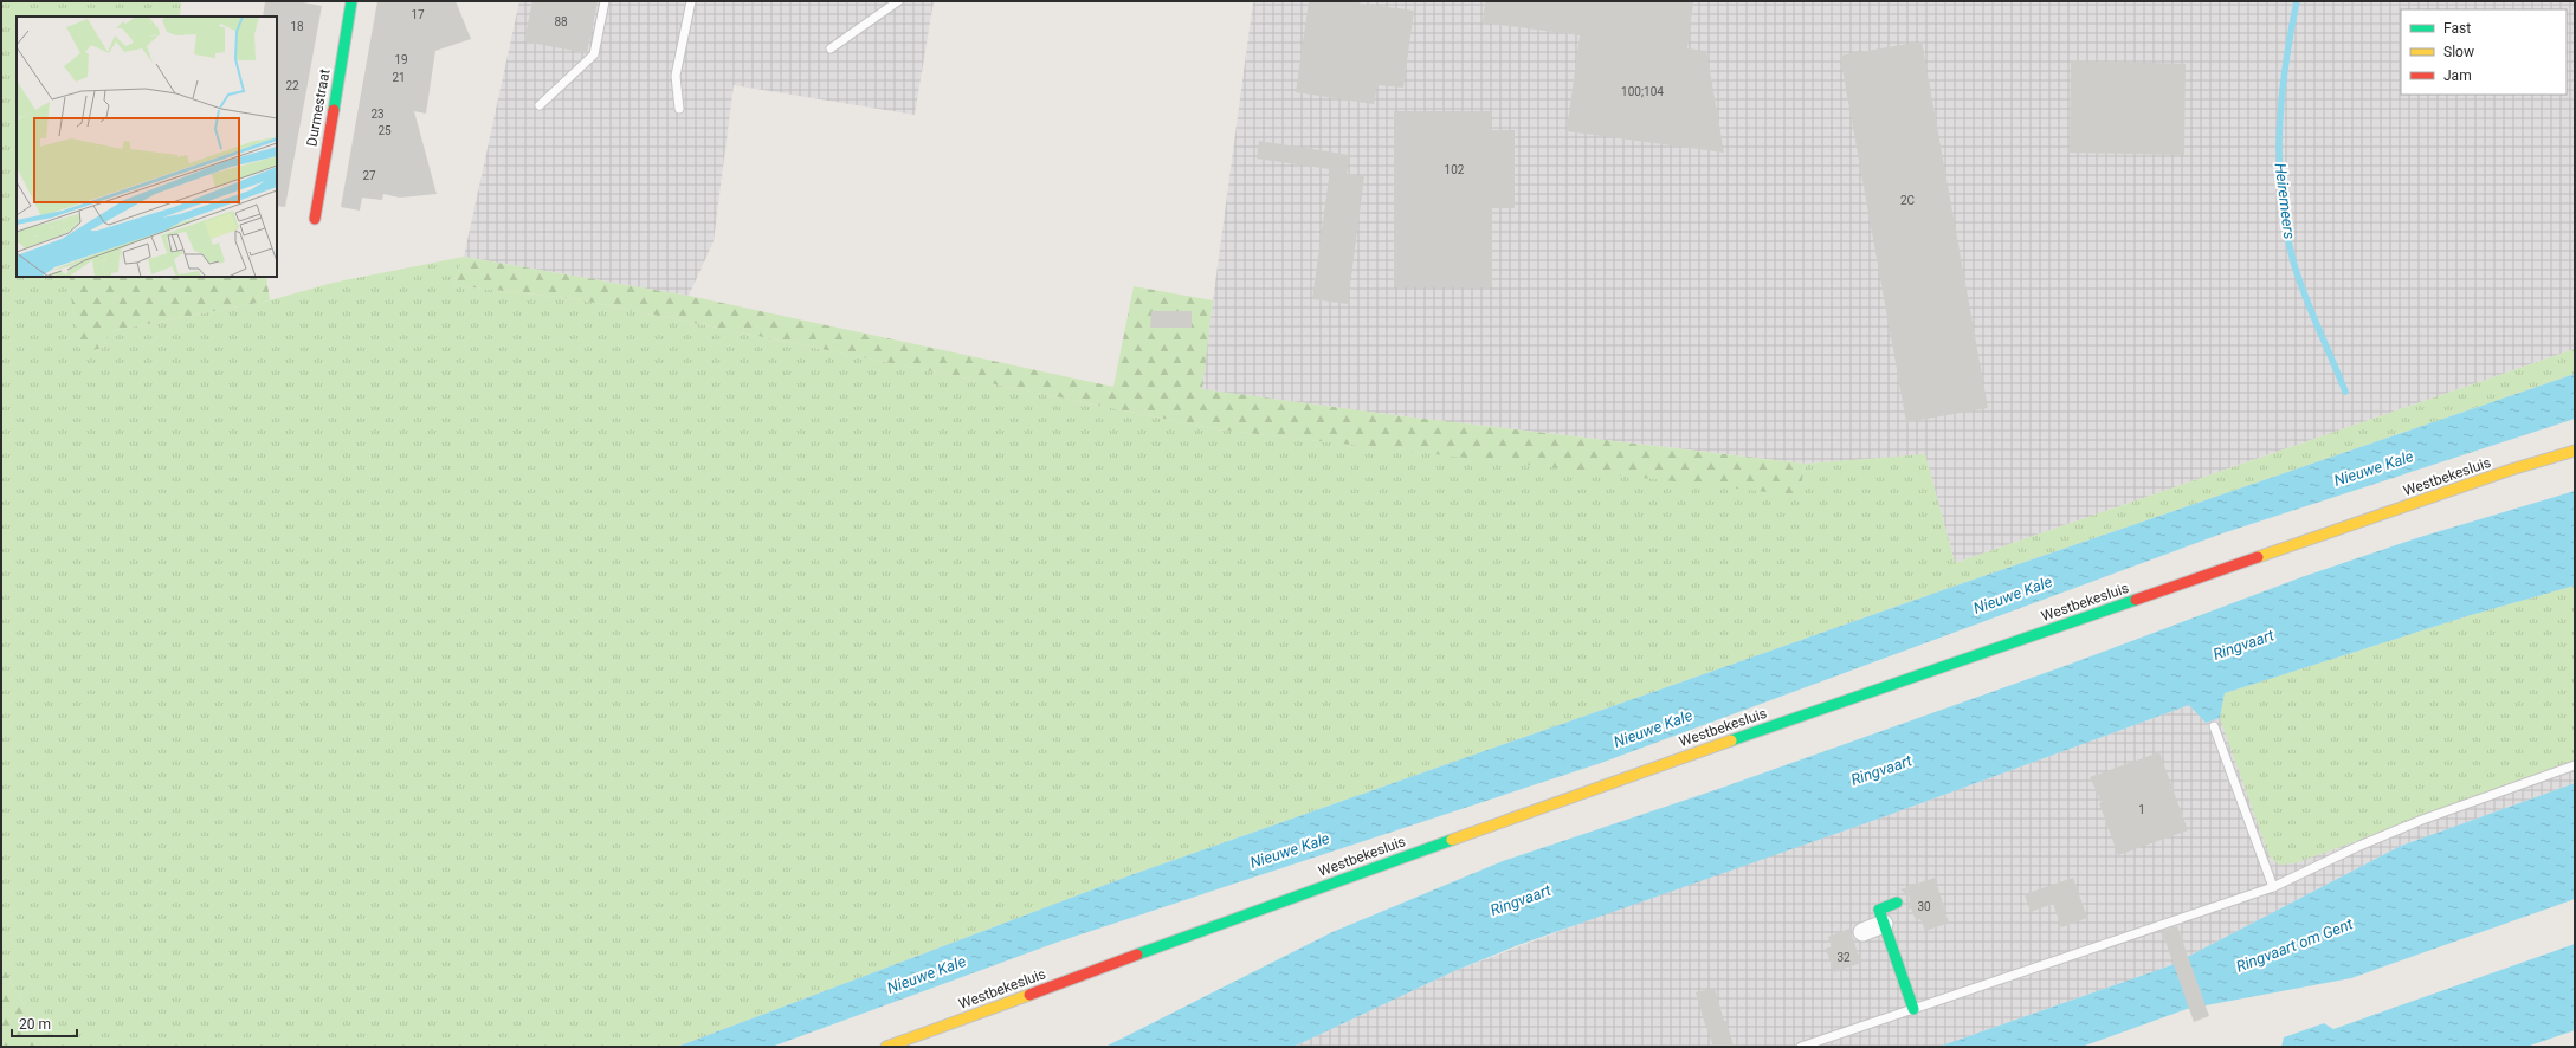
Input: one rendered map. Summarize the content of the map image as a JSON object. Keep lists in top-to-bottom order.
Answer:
{
  "streets": {
    "street": ["Durmestraat", "Westbekesluis"]
  },
  "water": [
    "Heiremeers",
    "Nieuwe Kale",
    "Ringvaart",
    "Ringvaart om Gent"
  ],
  "house_numbers": [
    "17",
    "88",
    "18",
    "19",
    "21",
    "22",
    "100;104",
    "23",
    "25",
    "102",
    "27",
    "2C",
    "1",
    "30",
    "32"
  ],
  "legend": ["Fast", "Slow", "Jam"],
  "scale_bar": "20 m"
}
